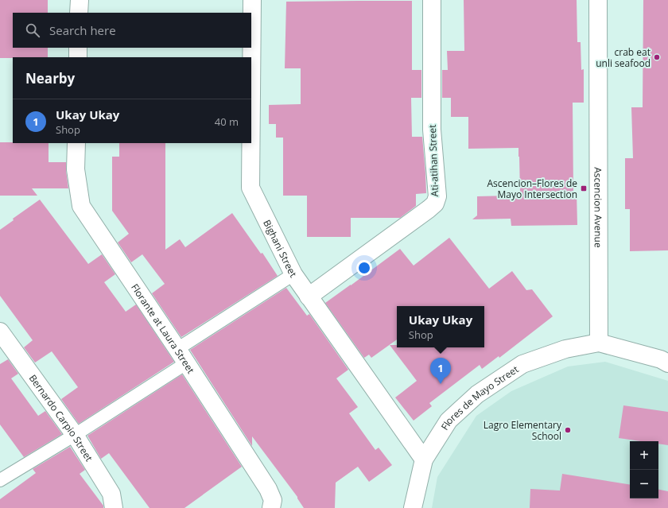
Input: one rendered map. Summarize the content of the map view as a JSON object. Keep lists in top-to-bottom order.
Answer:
{
  "streets": {
    "street": [
      "Ati-atihan Street",
      "Ascencion Avenue",
      "Bighani Street",
      "Florante at Laura Street",
      "Flores de Mayo Street",
      "Bernardo Carpio Street"
    ]
  },
  "crossings": [
    ["Ati-atihan Street", "Bighani Street"],
    ["Ascencion Avenue", "Flores de Mayo Street"],
    ["Bighani Street", "Flores de Mayo Street"]
  ],
  "places": {
    "other": ["crab eat unli seafood", "Lagro Elementary School"],
    "transit": ["Ascencion–Flores de Mayo Intersection"]
  },
  "page": {
    "search": "Search here",
    "heading": "Nearby",
    "list": [
      {
        "mark": "1",
        "name": "Ukay Ukay",
        "note": "Shop",
        "value": "40 m"
      }
    ],
    "popup": ["Ukay Ukay", "Shop"],
    "pins": "1",
    "map_buttons": ["+", "−"]
  }
}
